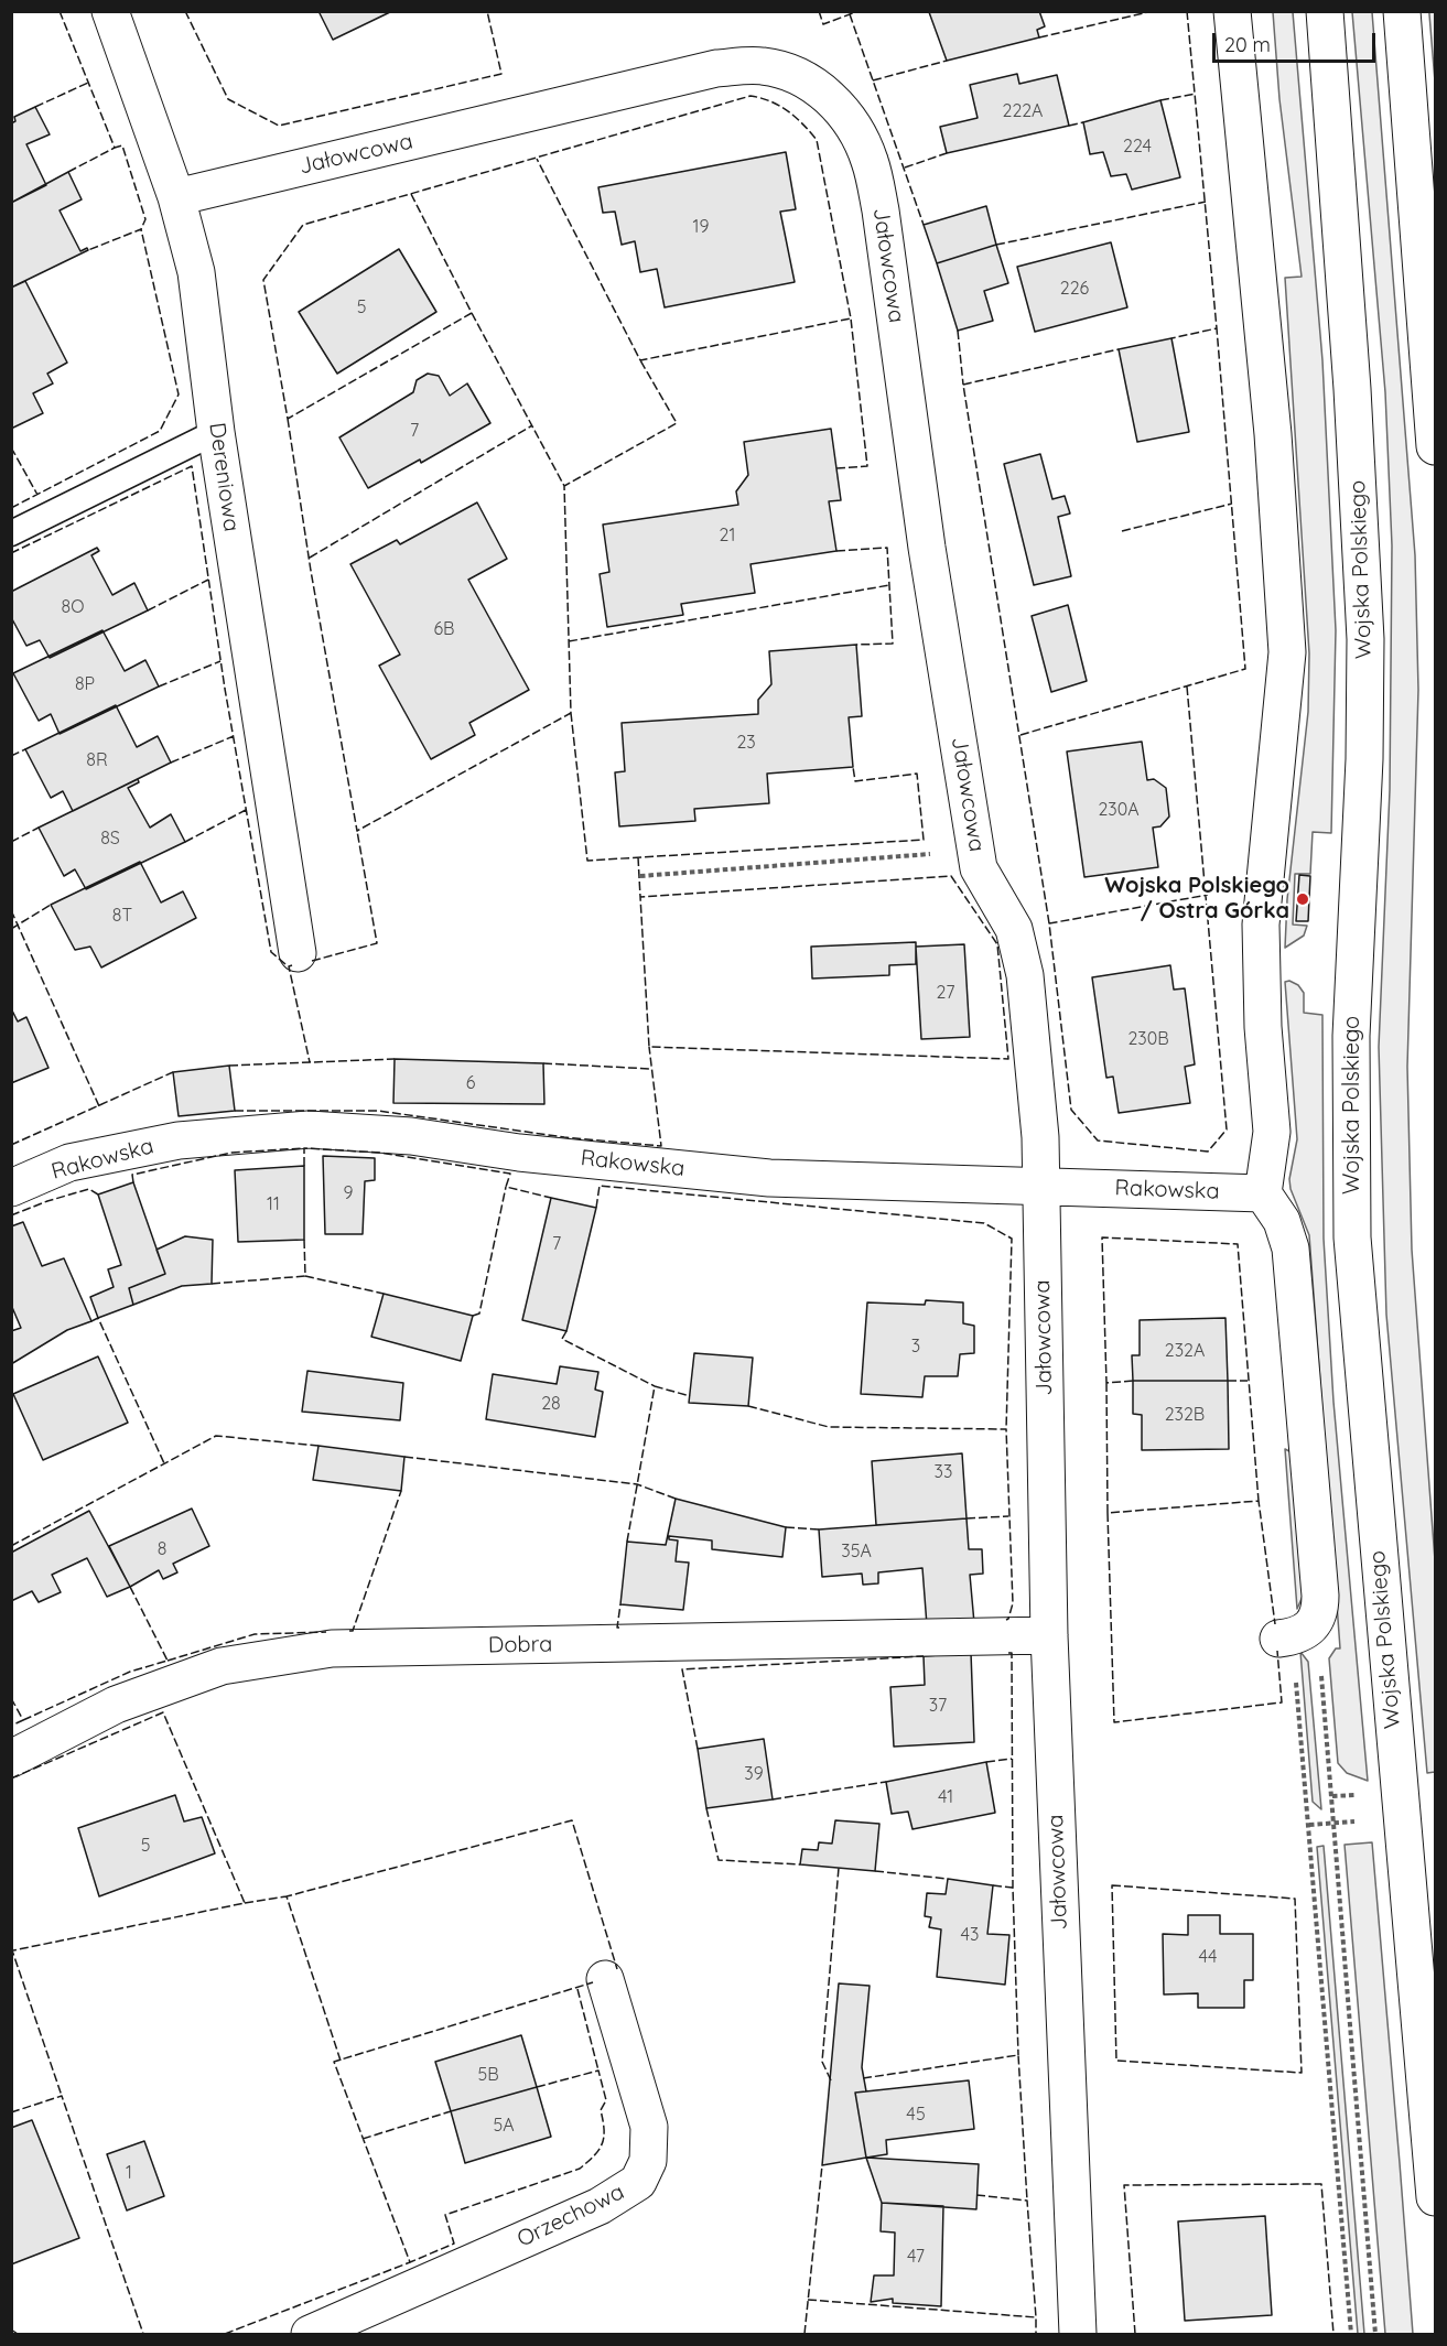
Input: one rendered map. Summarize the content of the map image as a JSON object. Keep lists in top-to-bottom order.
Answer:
{
  "streets": {
    "street": [
      "Jałowcowa",
      "Dereniowa",
      "Wojska Polskiego",
      "Rakowska",
      "Dobra",
      "Orzechowa"
    ]
  },
  "crossings": [
    ["Jałowcowa", "Dereniowa"],
    ["Jałowcowa", "Rakowska"],
    ["Jałowcowa", "Dobra"]
  ],
  "places": ["Wojska Polskiego / Ostra Górka"],
  "house_numbers": [
    "222A",
    "224",
    "19",
    "226",
    "5",
    "7",
    "21",
    "8O",
    "6B",
    "8P",
    "23",
    "8R",
    "230A",
    "8S",
    "8T",
    "27",
    "230B",
    "6",
    "9",
    "11",
    "7",
    "3",
    "232A",
    "28",
    "232B",
    "33",
    "8",
    "35A",
    "37",
    "39",
    "41",
    "5",
    "43",
    "44",
    "5B",
    "45",
    "5A",
    "1",
    "47"
  ],
  "scale_bar": "20 m"
}
